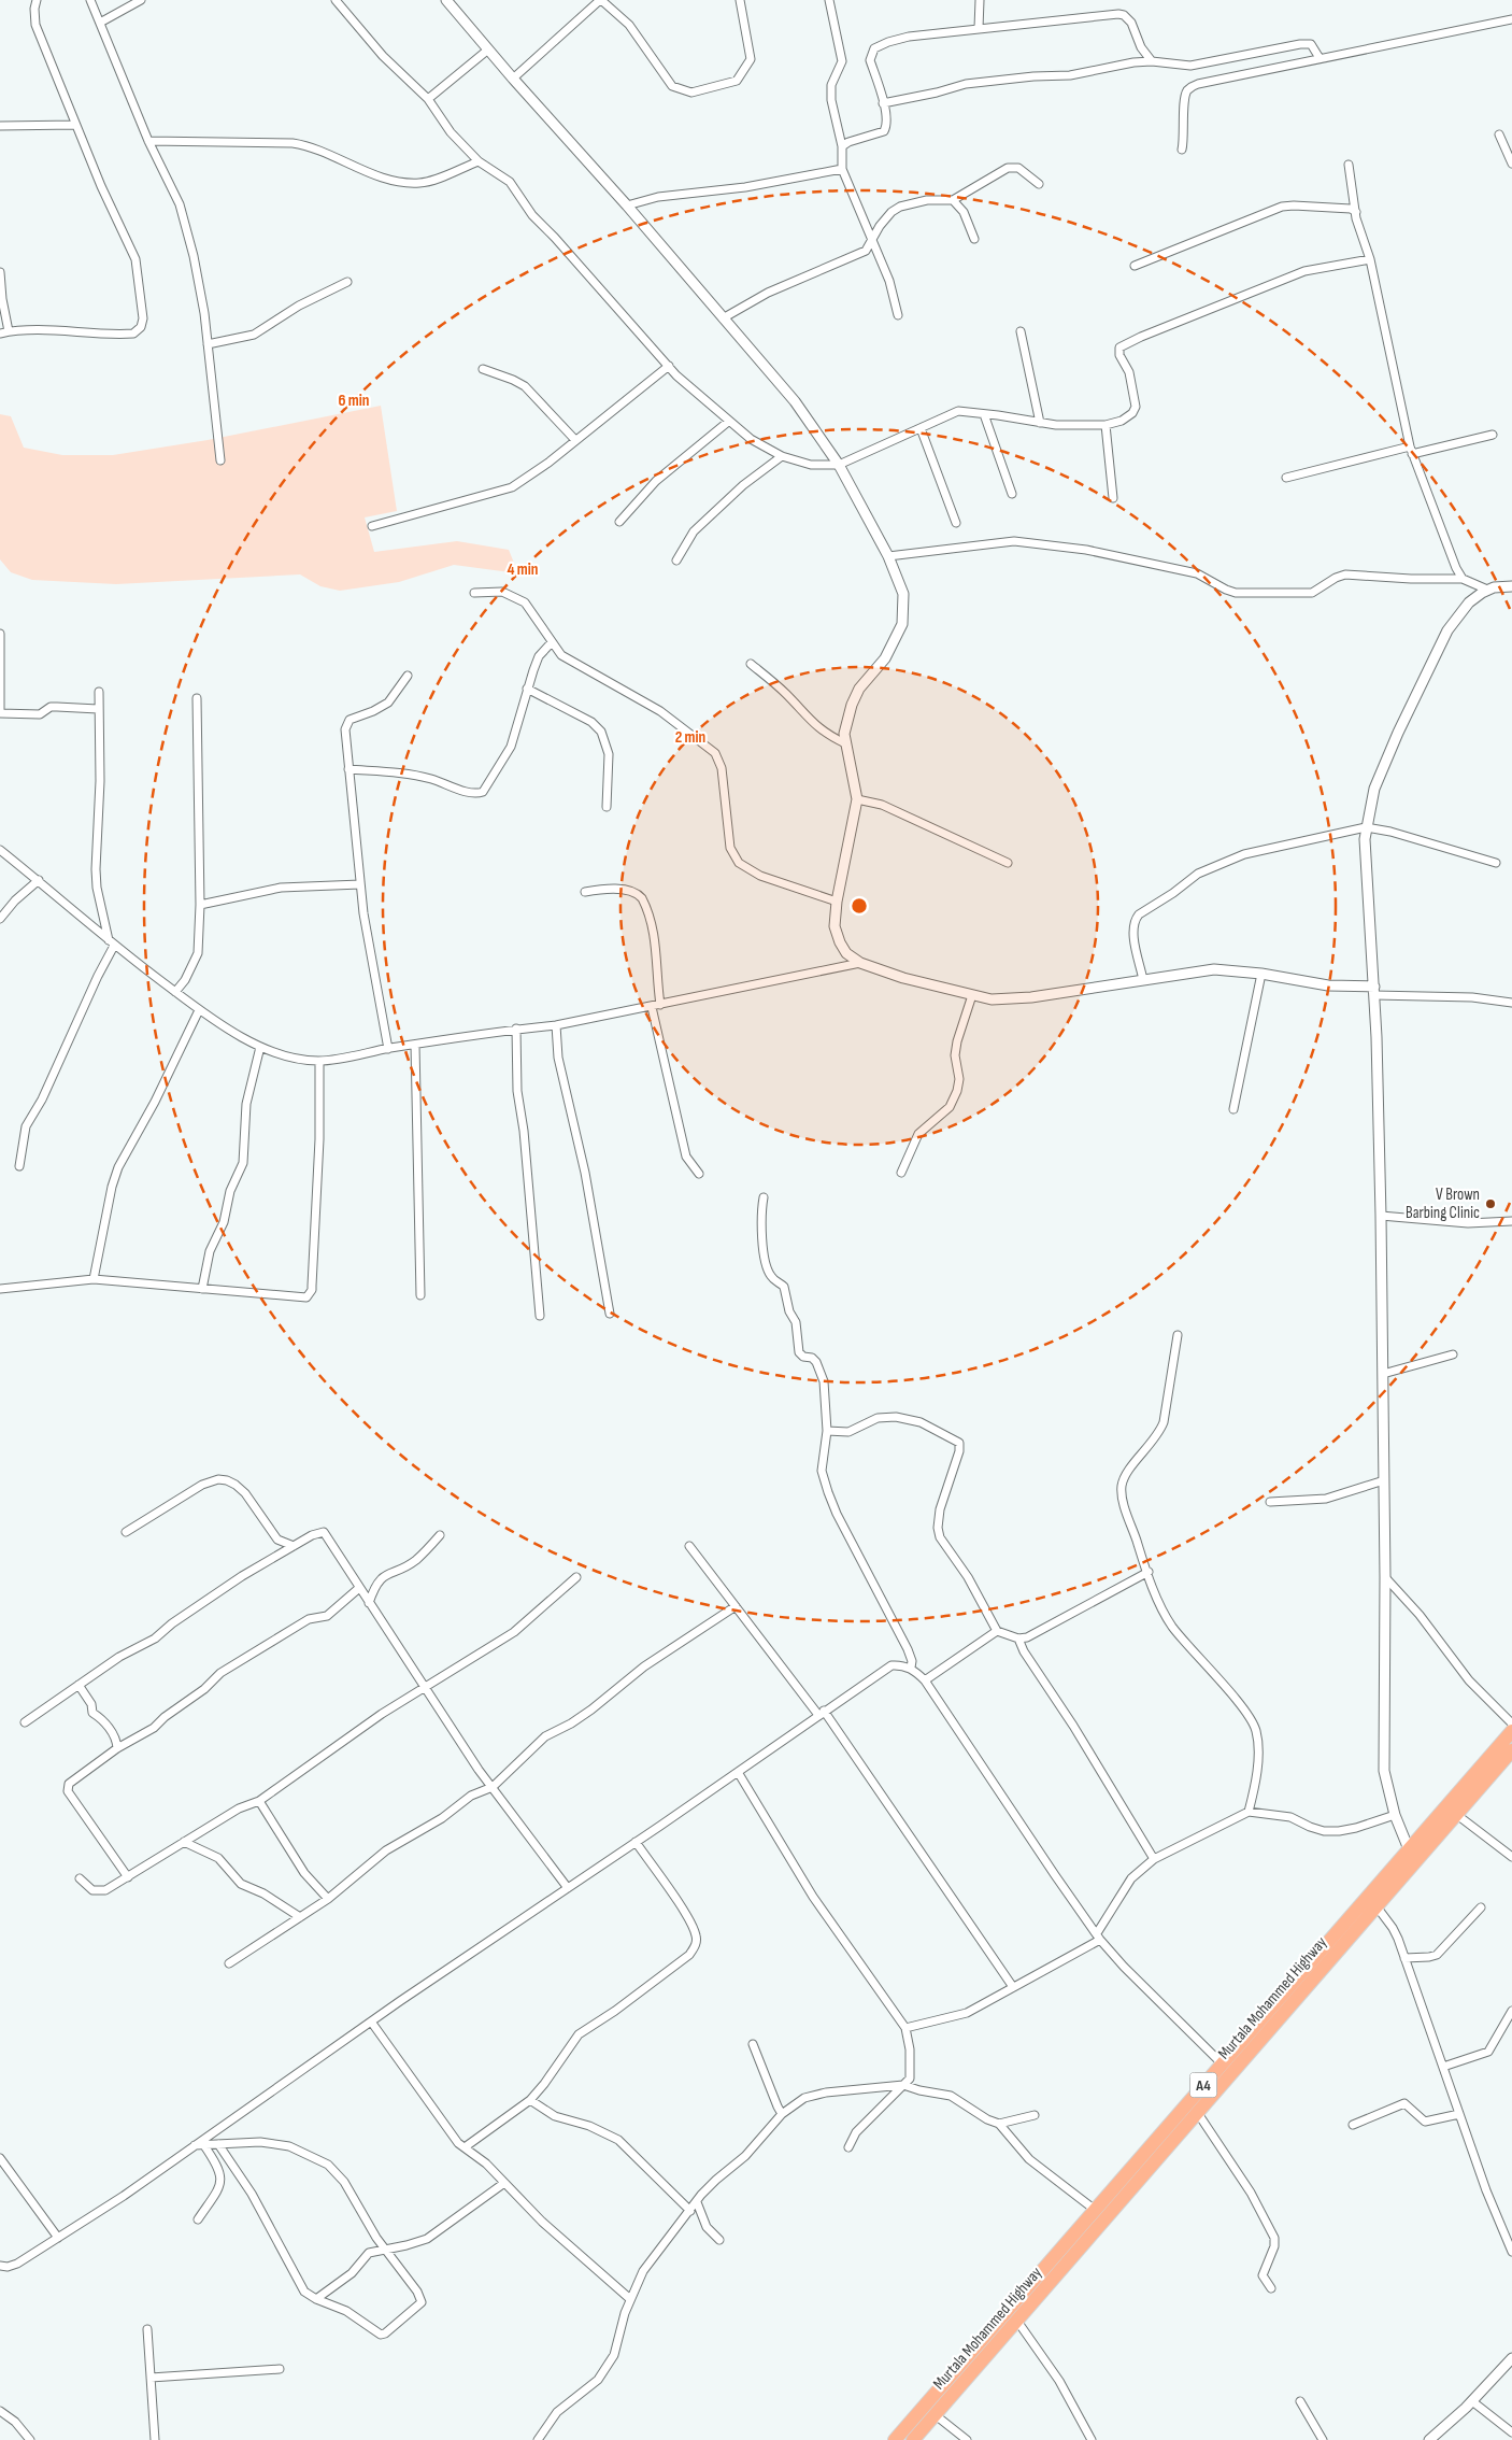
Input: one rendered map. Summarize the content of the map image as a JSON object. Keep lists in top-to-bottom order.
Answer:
{
  "streets": {
    "highway": ["Murtala Mohammed Highway", "A4"]
  },
  "crossings": [
    ["Murtala Mohammed Highway", "A4"]
  ],
  "places": ["V Brown Barbing Clinic"],
  "rings": ["6 min", "4 min", "2 min"]
}
